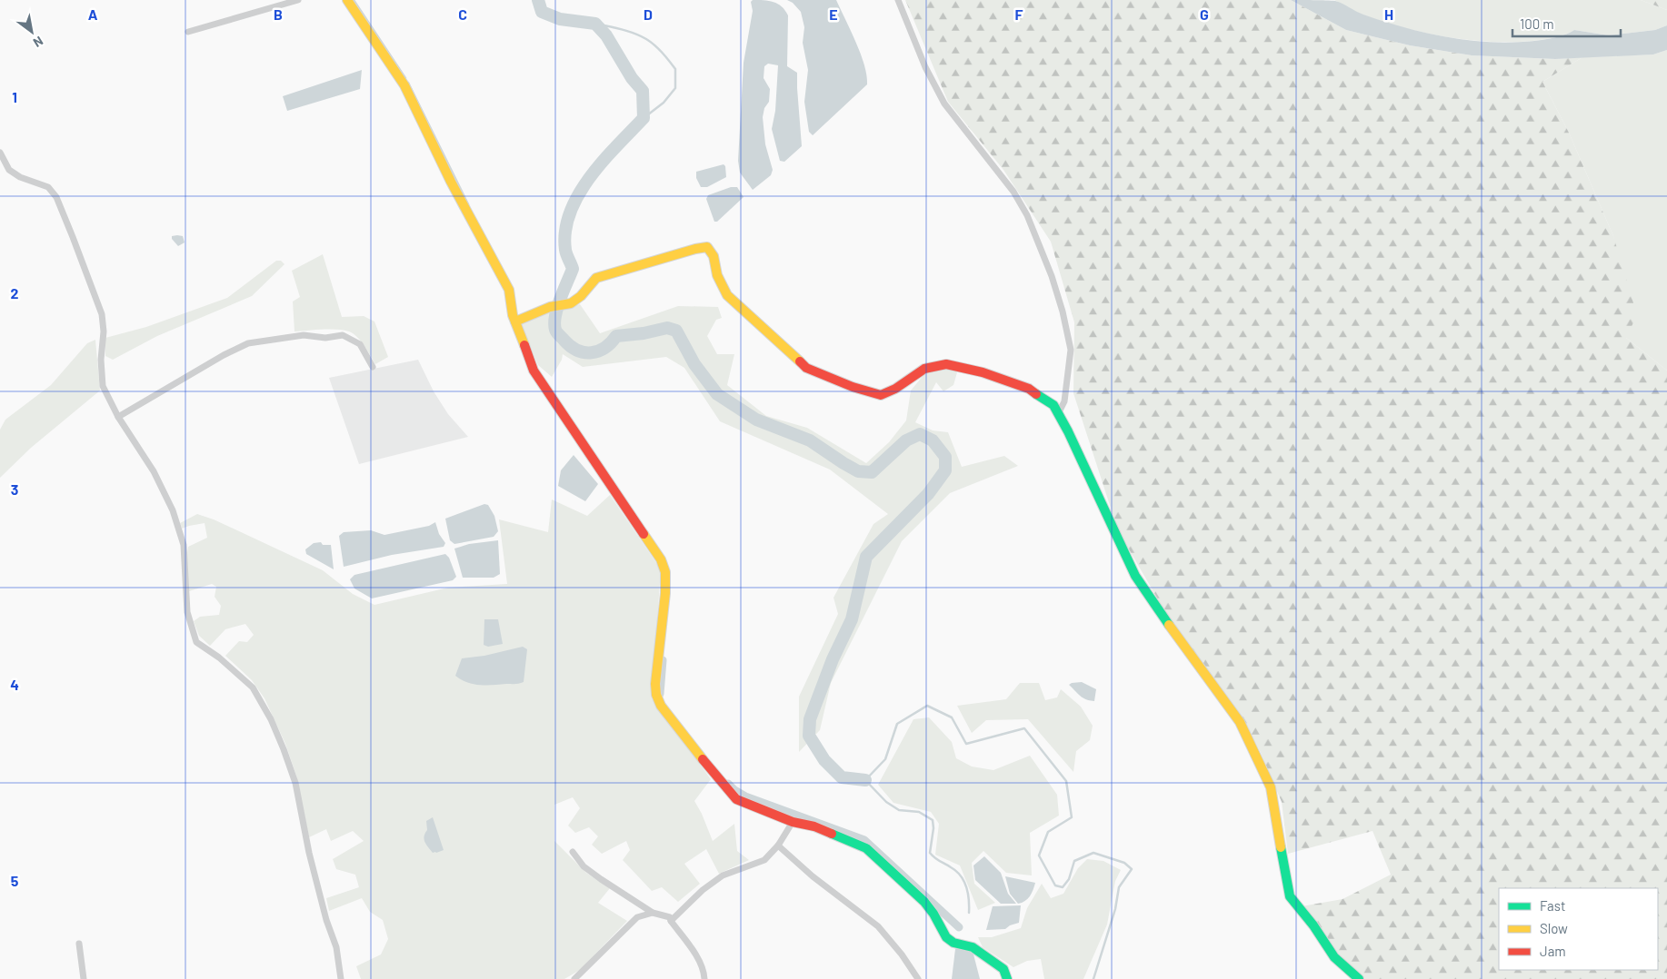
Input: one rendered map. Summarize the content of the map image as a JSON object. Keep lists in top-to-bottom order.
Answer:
{
  "legend": ["Fast", "Slow", "Jam"],
  "scale_bar": "100 m",
  "north": "bottom right",
  "grid": {
    "columns": [
      "A",
      "B",
      "C",
      "D",
      "E",
      "F",
      "G",
      "H"
    ],
    "rows": [
      "1",
      "2",
      "3",
      "4",
      "5"
    ]
  }
}
